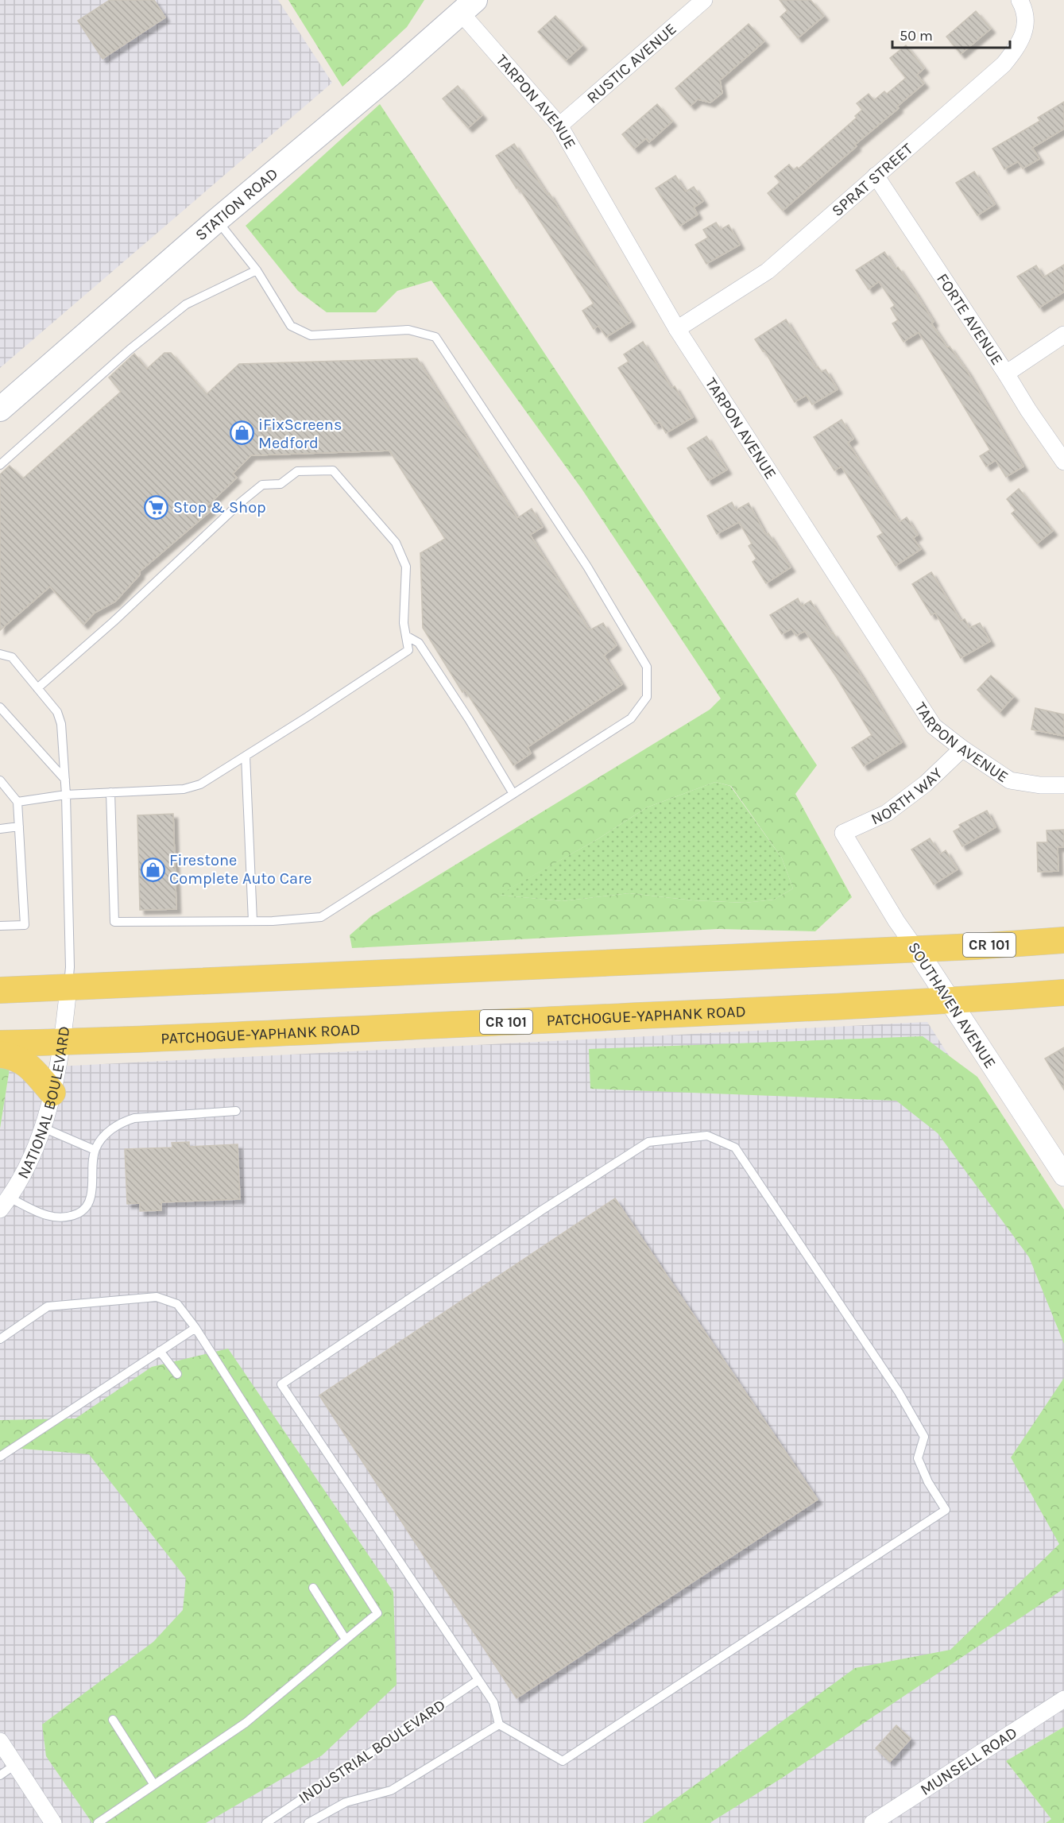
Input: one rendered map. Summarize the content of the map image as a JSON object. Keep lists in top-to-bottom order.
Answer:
{
  "streets": {
    "main road": ["STATION ROAD", "CR 101", "PATCHOGUE-YAPHANK ROAD"],
    "street": [
      "RUSTIC AVENUE",
      "TARPON AVENUE",
      "SPRAT STREET",
      "FORTE AVENUE",
      "NORTH WAY",
      "SOUTHAVEN AVENUE",
      "NATIONAL BOULEVARD",
      "MUNSELL ROAD"
    ],
    "lane": ["INDUSTRIAL BOULEVARD"]
  },
  "crossings": [
    ["RUSTIC AVENUE", "TARPON AVENUE"],
    ["TARPON AVENUE", "SPRAT STREET"],
    ["TARPON AVENUE", "STATION ROAD"],
    ["TARPON AVENUE", "NORTH WAY"],
    ["SPRAT STREET", "FORTE AVENUE"],
    ["NORTH WAY", "SOUTHAVEN AVENUE"],
    ["CR 101", "SOUTHAVEN AVENUE"],
    ["CR 101", "NATIONAL BOULEVARD"],
    ["SOUTHAVEN AVENUE", "PATCHOGUE-YAPHANK ROAD"],
    ["PATCHOGUE-YAPHANK ROAD", "NATIONAL BOULEVARD"]
  ],
  "places": {
    "shop": ["iFixScreens Medford", "Firestone Complete Auto Care"],
    "supermarket": ["Stop & Shop"]
  },
  "scale_bar": "50 m"
}
